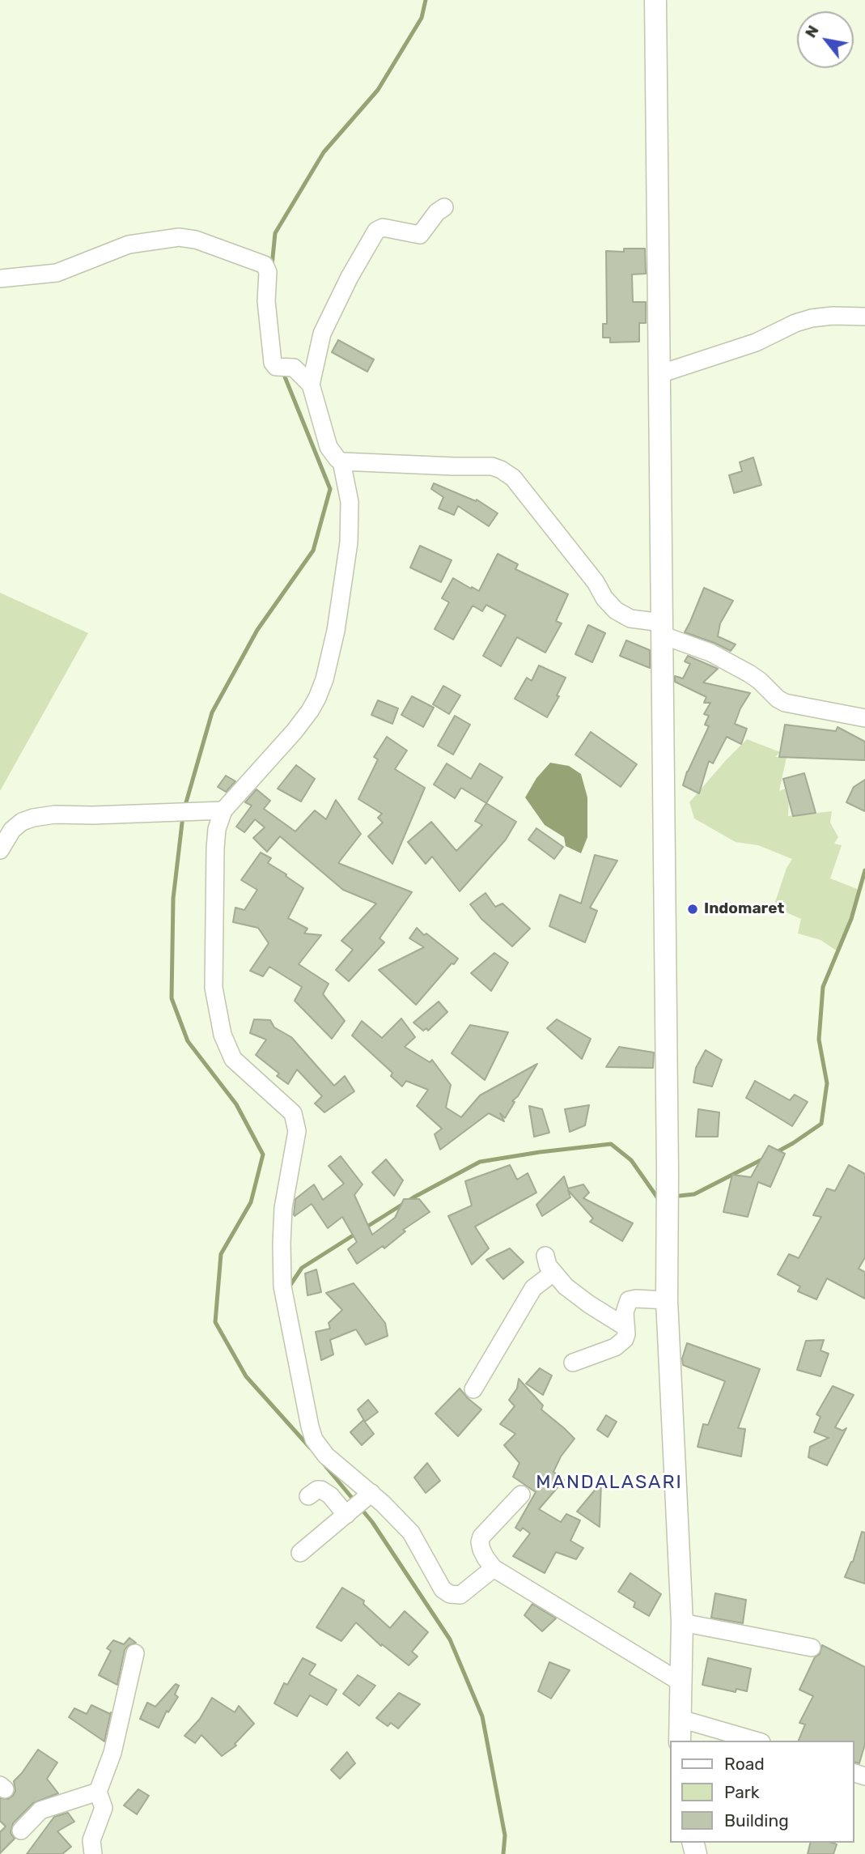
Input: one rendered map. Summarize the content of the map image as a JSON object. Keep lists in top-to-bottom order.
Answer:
{
  "districts": ["MANDALASARI"],
  "places": ["Indomaret"],
  "legend": ["Road", "Park", "Building"],
  "north": "top left"
}
